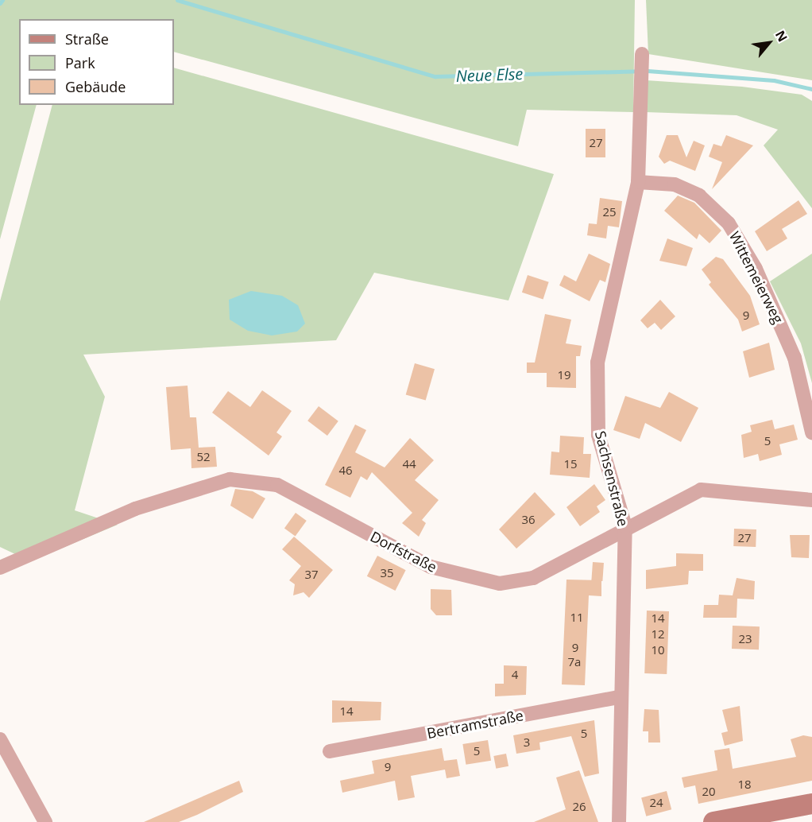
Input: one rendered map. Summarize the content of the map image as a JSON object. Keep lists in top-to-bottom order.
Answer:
{
  "streets": {
    "street": [
      "Wittemeierweg",
      "Sachsenstraße",
      "Dorfstraße",
      "Bertramstraße"
    ]
  },
  "crossings": [
    ["Wittemeierweg", "Sachsenstraße"],
    ["Sachsenstraße", "Dorfstraße"],
    ["Sachsenstraße", "Bertramstraße"]
  ],
  "water": ["Neue Else"],
  "house_numbers": [
    "27",
    "25",
    "9",
    "19",
    "5",
    "52",
    "44",
    "15",
    "46",
    "36",
    "27",
    "35",
    "37",
    "11",
    "14",
    "12",
    "23",
    "9",
    "10",
    "7a",
    "4",
    "14",
    "5",
    "3",
    "5",
    "9",
    "18",
    "20",
    "24",
    "26"
  ],
  "legend": ["Straße", "Park", "Gebäude"],
  "north": "top right"
}
